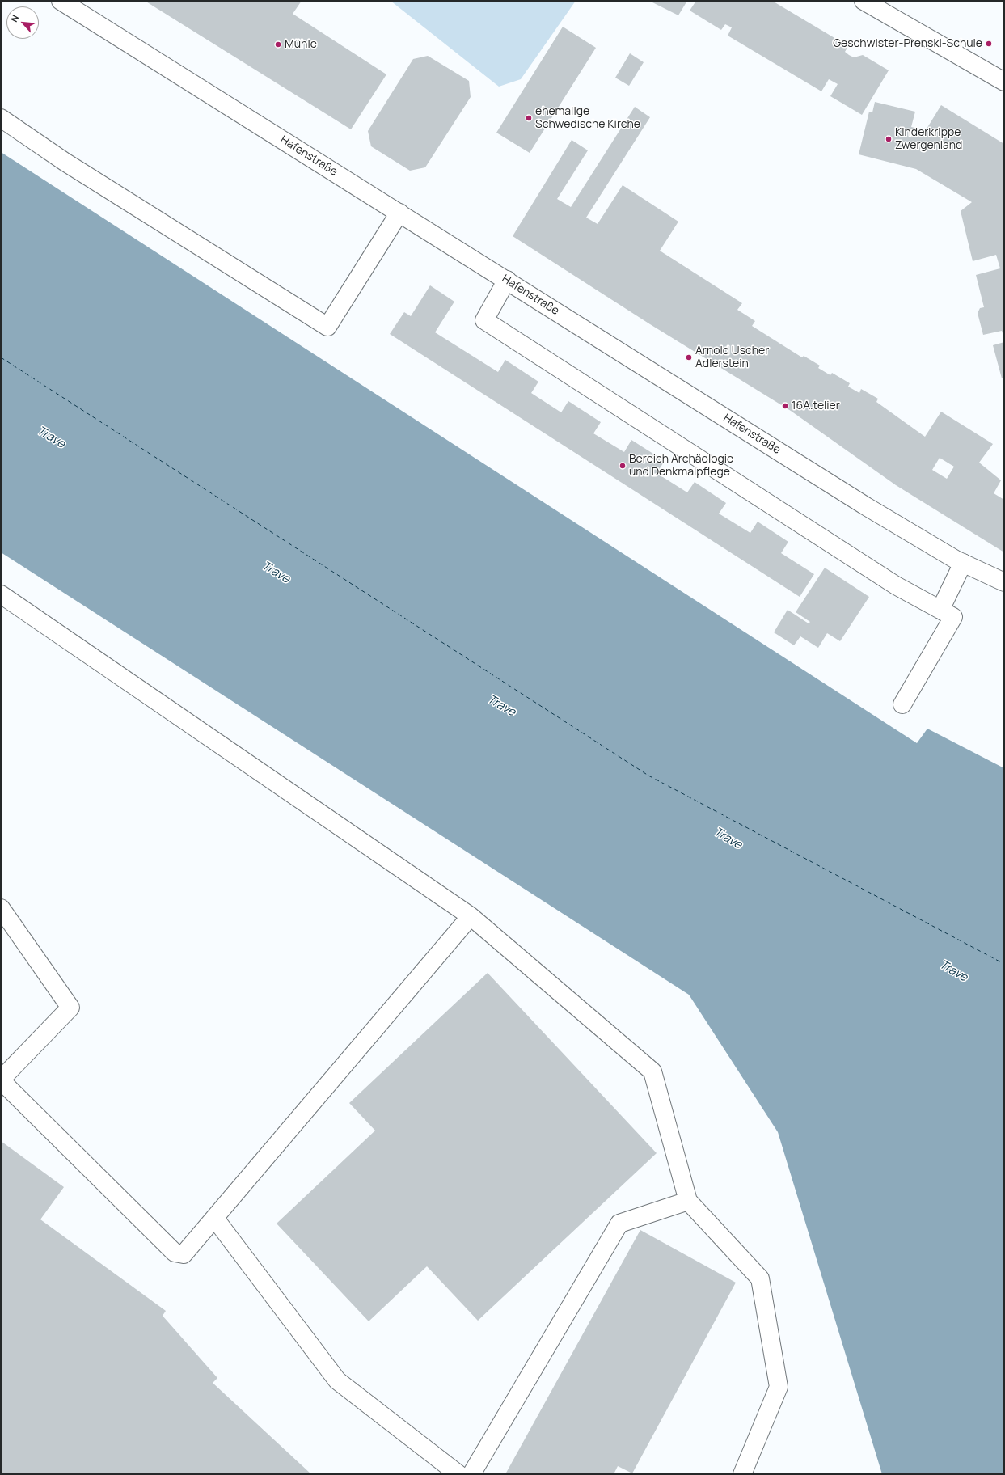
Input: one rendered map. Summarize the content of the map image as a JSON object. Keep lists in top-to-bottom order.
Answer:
{
  "streets": {
    "main road": ["Hafenstraße"]
  },
  "water": ["Trave"],
  "places": [
    "Geschwister-Prenski-Schule",
    "Mühle",
    "ehemalige Schwedische Kirche",
    "Kinderkrippe Zwergenland",
    "Arnold Uscher Adlerstein",
    "16A.telier",
    "Bereich Archäologie und Denkmalpflege"
  ],
  "north": "top left"
}
